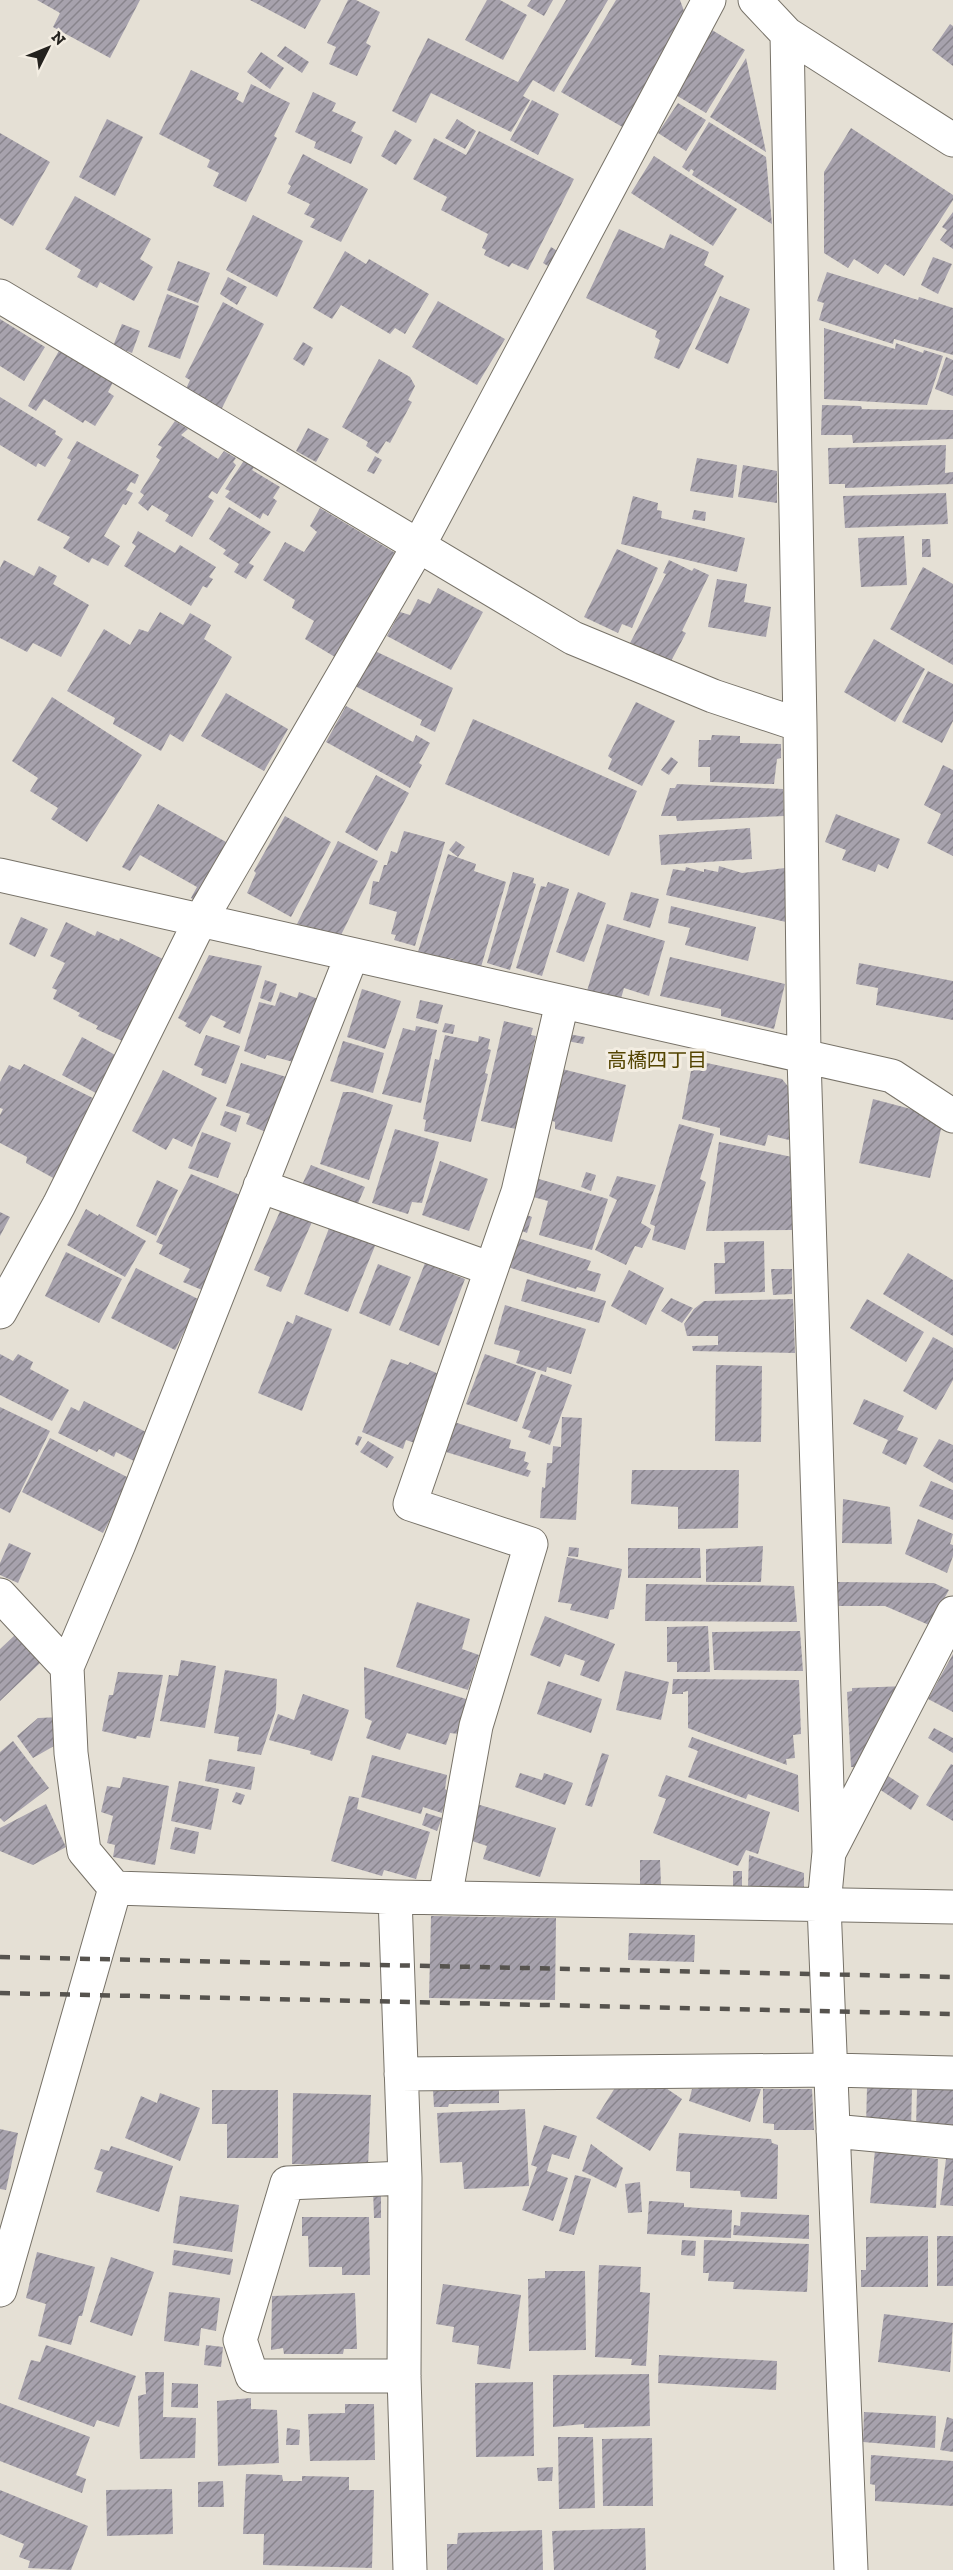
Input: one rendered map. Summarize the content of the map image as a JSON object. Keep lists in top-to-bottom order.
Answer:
{
  "districts": ["高橋四丁目"],
  "north": "top right"
}
